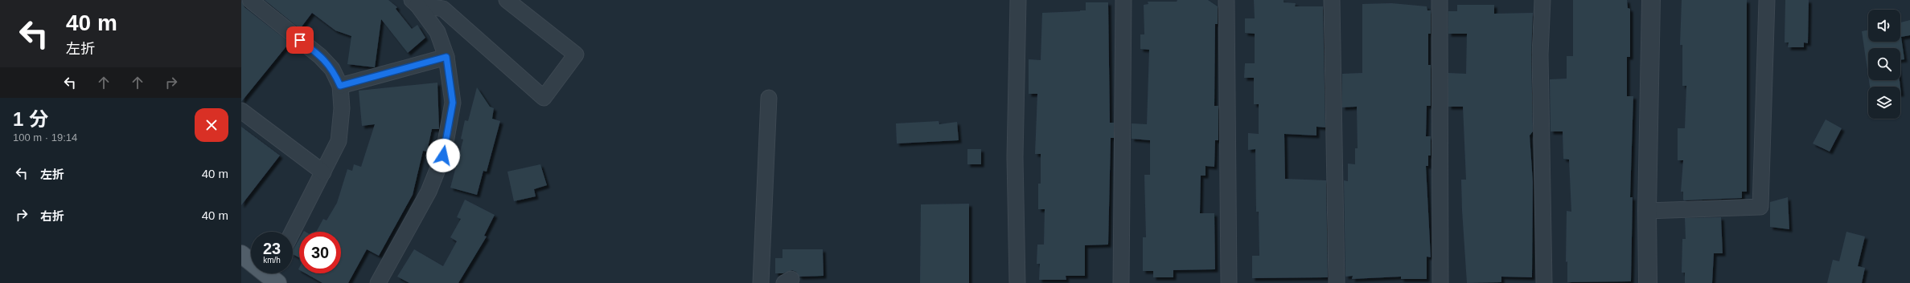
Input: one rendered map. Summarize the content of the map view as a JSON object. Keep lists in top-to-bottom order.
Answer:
{
  "page": {
    "turn": ["40 m", "左折"],
    "heading": ["1 分", "100 m · 19:14"],
    "list": [
      {
        "name": "左折",
        "value": "40 m"
      },
      {
        "name": "右折",
        "value": "40 m"
      }
    ],
    "speed": "23 km/h",
    "limit": "30"
  }
}
